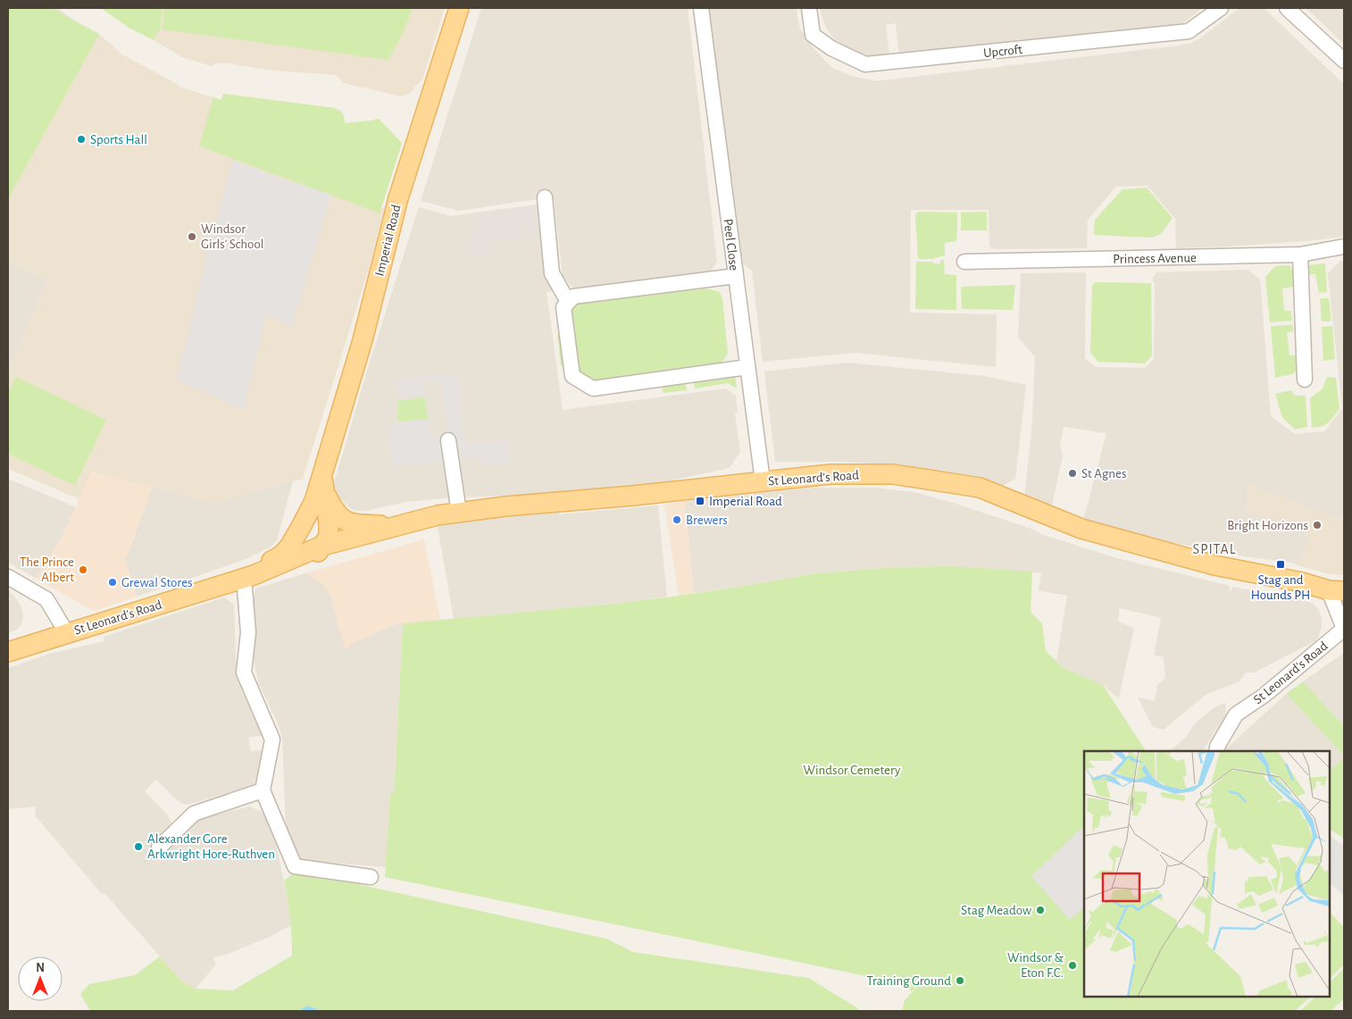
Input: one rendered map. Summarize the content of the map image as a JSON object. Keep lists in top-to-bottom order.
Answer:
{
  "streets": {
    "main road": ["Imperial Road", "St Leonard's Road"],
    "street": ["Upcroft", "Peel Close", "Princess Avenue"]
  },
  "crossings": [
    ["Imperial Road", "St Leonard's Road"],
    ["Peel Close", "St Leonard's Road"]
  ],
  "districts": ["SPITAL"],
  "parks": ["Windsor Cemetery"],
  "places": {
    "other": [
      "Sports Hall",
      "Windsor Girls' School",
      "St Agnes",
      "Brewers",
      "Bright Horizons",
      "The Prince Albert",
      "Grewal Stores",
      "Alexander Gore Arkwright Hore-Ruthven",
      "Stag Meadow",
      "Windsor & Eton F.C.",
      "Training Ground"
    ],
    "transit": ["Imperial Road", "Stag and Hounds PH"]
  },
  "north": "top"
}
